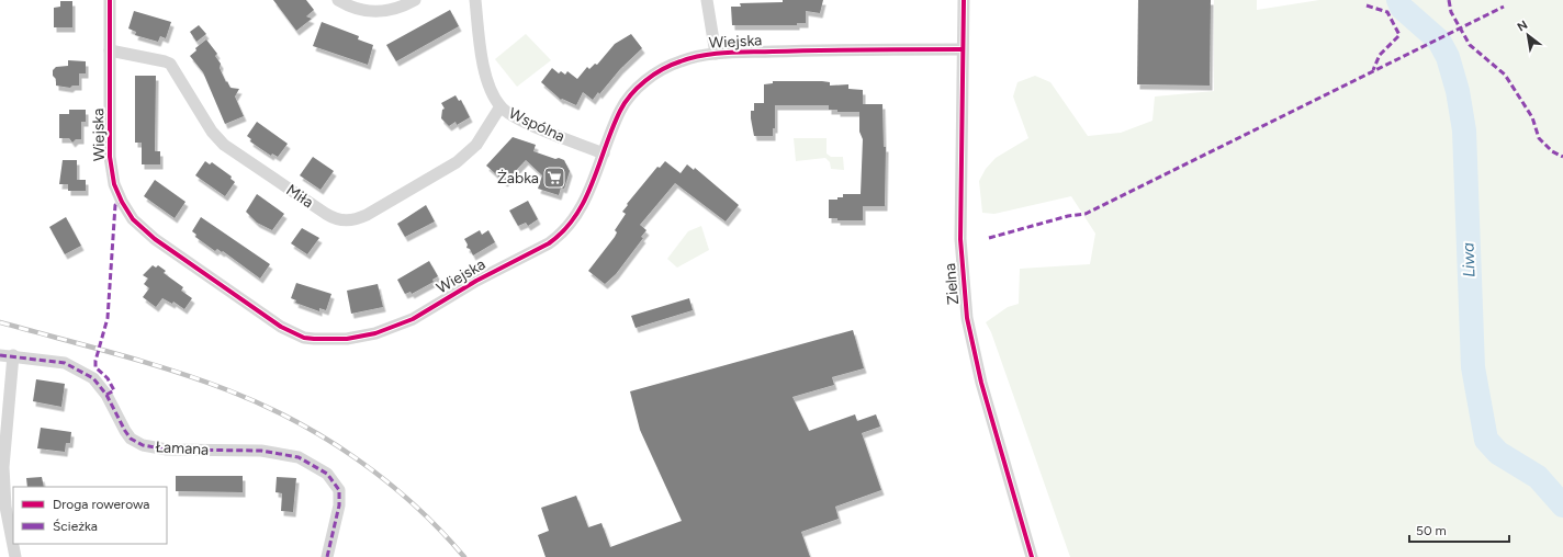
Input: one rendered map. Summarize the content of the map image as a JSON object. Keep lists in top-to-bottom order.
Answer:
{
  "streets": {
    "street": [
      "Wiejska",
      "Wspólna",
      "Miła",
      "Zielna",
      "Łamana"
    ]
  },
  "crossings": [
    ["Wiejska", "Wspólna"],
    ["Wiejska", "Miła"],
    ["Wiejska", "Zielna"],
    ["Wspólna", "Miła"]
  ],
  "water": ["Liwa"],
  "places": {
    "supermarket": ["Żabka"]
  },
  "legend": ["Droga rowerowa", "Ścieżka"],
  "scale_bar": "50 m",
  "north": "top left"
}
